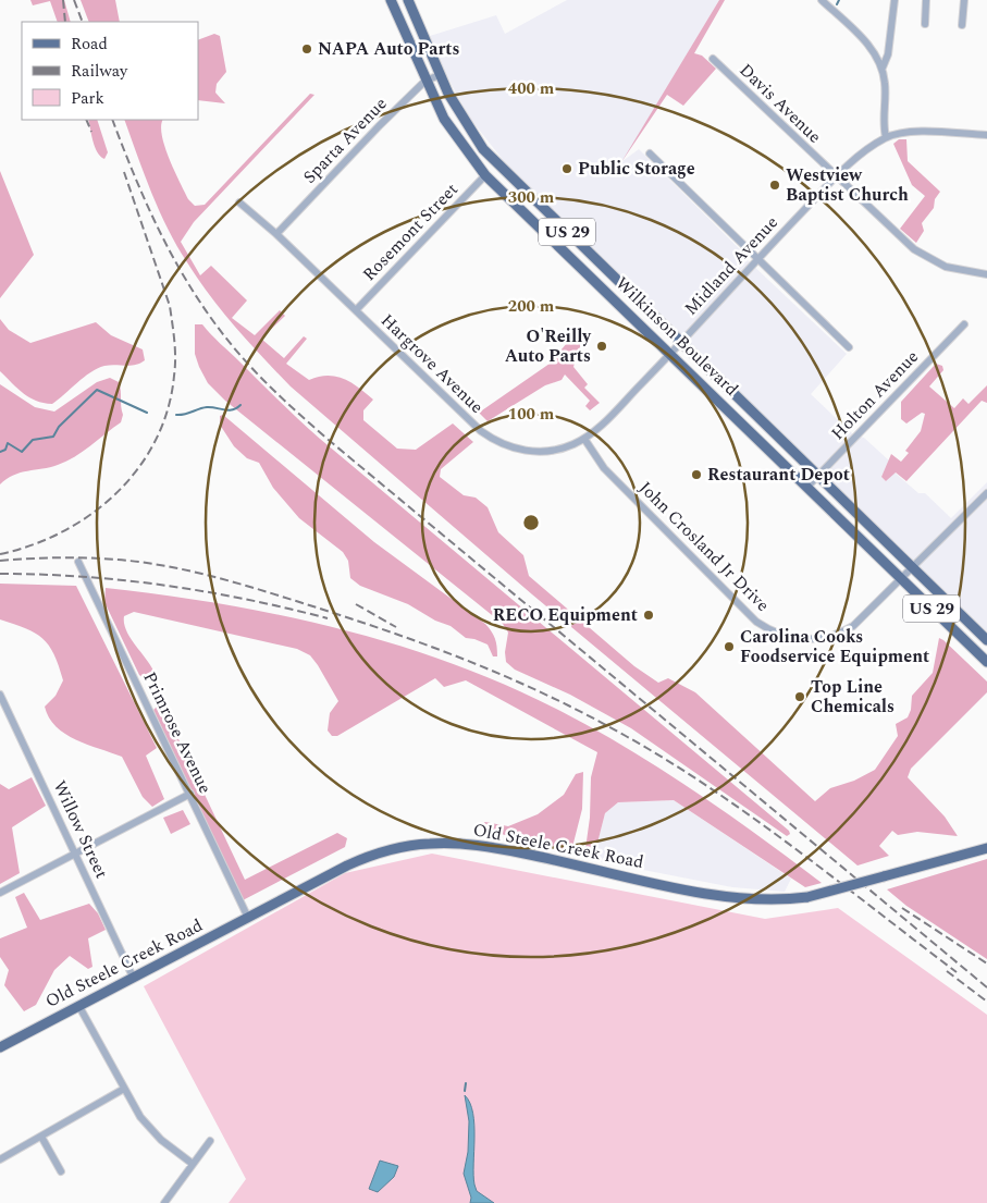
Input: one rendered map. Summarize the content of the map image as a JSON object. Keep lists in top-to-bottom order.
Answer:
{
  "streets": {
    "main road": ["US 29", "Wilkinson Boulevard", "Old Steele Creek Road"],
    "street": [
      "Davis Avenue",
      "Sparta Avenue",
      "Rosemont Street",
      "Midland Avenue",
      "Hargrove Avenue",
      "Holton Avenue",
      "John Crosland Jr Drive",
      "Primrose Avenue",
      "Willow Street"
    ]
  },
  "crossings": [
    ["Davis Avenue", "Midland Avenue"],
    ["Sparta Avenue", "Wilkinson Boulevard"],
    ["Sparta Avenue", "Hargrove Avenue"],
    ["Rosemont Street", "Wilkinson Boulevard"],
    ["Rosemont Street", "Hargrove Avenue"],
    ["Midland Avenue", "Wilkinson Boulevard"],
    ["Midland Avenue", "Hargrove Avenue"],
    ["Wilkinson Boulevard", "Hargrove Avenue"],
    ["Wilkinson Boulevard", "Holton Avenue"],
    ["Wilkinson Boulevard", "John Crosland Jr Drive"],
    ["Hargrove Avenue", "John Crosland Jr Drive"],
    ["Primrose Avenue", "Old Steele Creek Road"],
    ["Willow Street", "Old Steele Creek Road"]
  ],
  "places": [
    "NAPA Auto Parts",
    "Public Storage",
    "Westview Baptist Church",
    "O'Reilly Auto Parts",
    "Restaurant Depot",
    "RECO Equipment",
    "Carolina Cooks Foodservice Equipment",
    "Top Line Chemicals"
  ],
  "legend": ["Road", "Railway", "Park"],
  "rings": [
    "400 m",
    "300 m",
    "200 m",
    "100 m"
  ]
}
